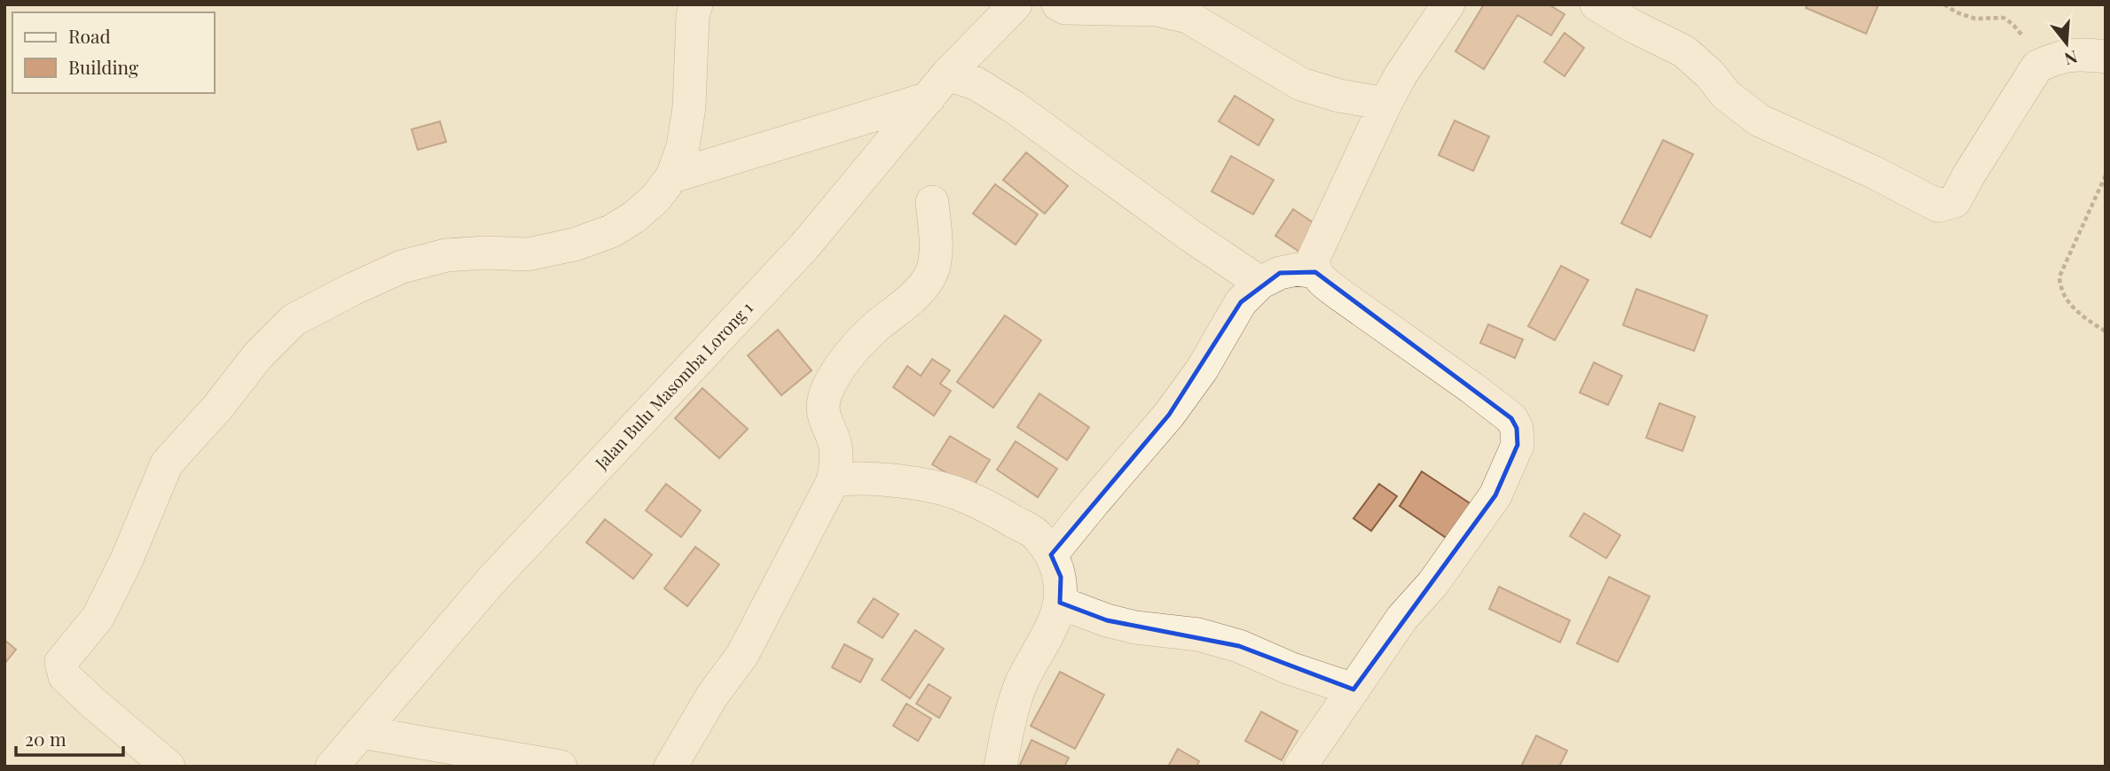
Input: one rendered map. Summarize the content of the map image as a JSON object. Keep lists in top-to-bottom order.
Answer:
{
  "streets": {
    "street": ["Jalan Bulu Masomba Lorong 1"]
  },
  "legend": ["Road", "Building"],
  "scale_bar": "20 m",
  "north": "bottom"
}
